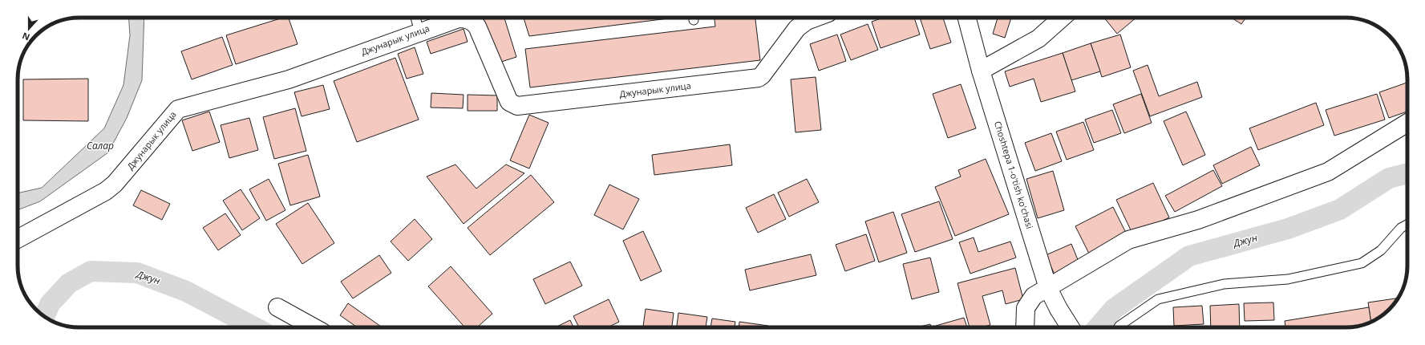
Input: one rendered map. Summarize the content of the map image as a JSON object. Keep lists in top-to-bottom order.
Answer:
{
  "streets": {
    "street": ["Джунарык улица", "Choshtepa 1-o'tish ko'chasi"]
  },
  "water": ["Салар", "Джун"],
  "north": "bottom"
}
